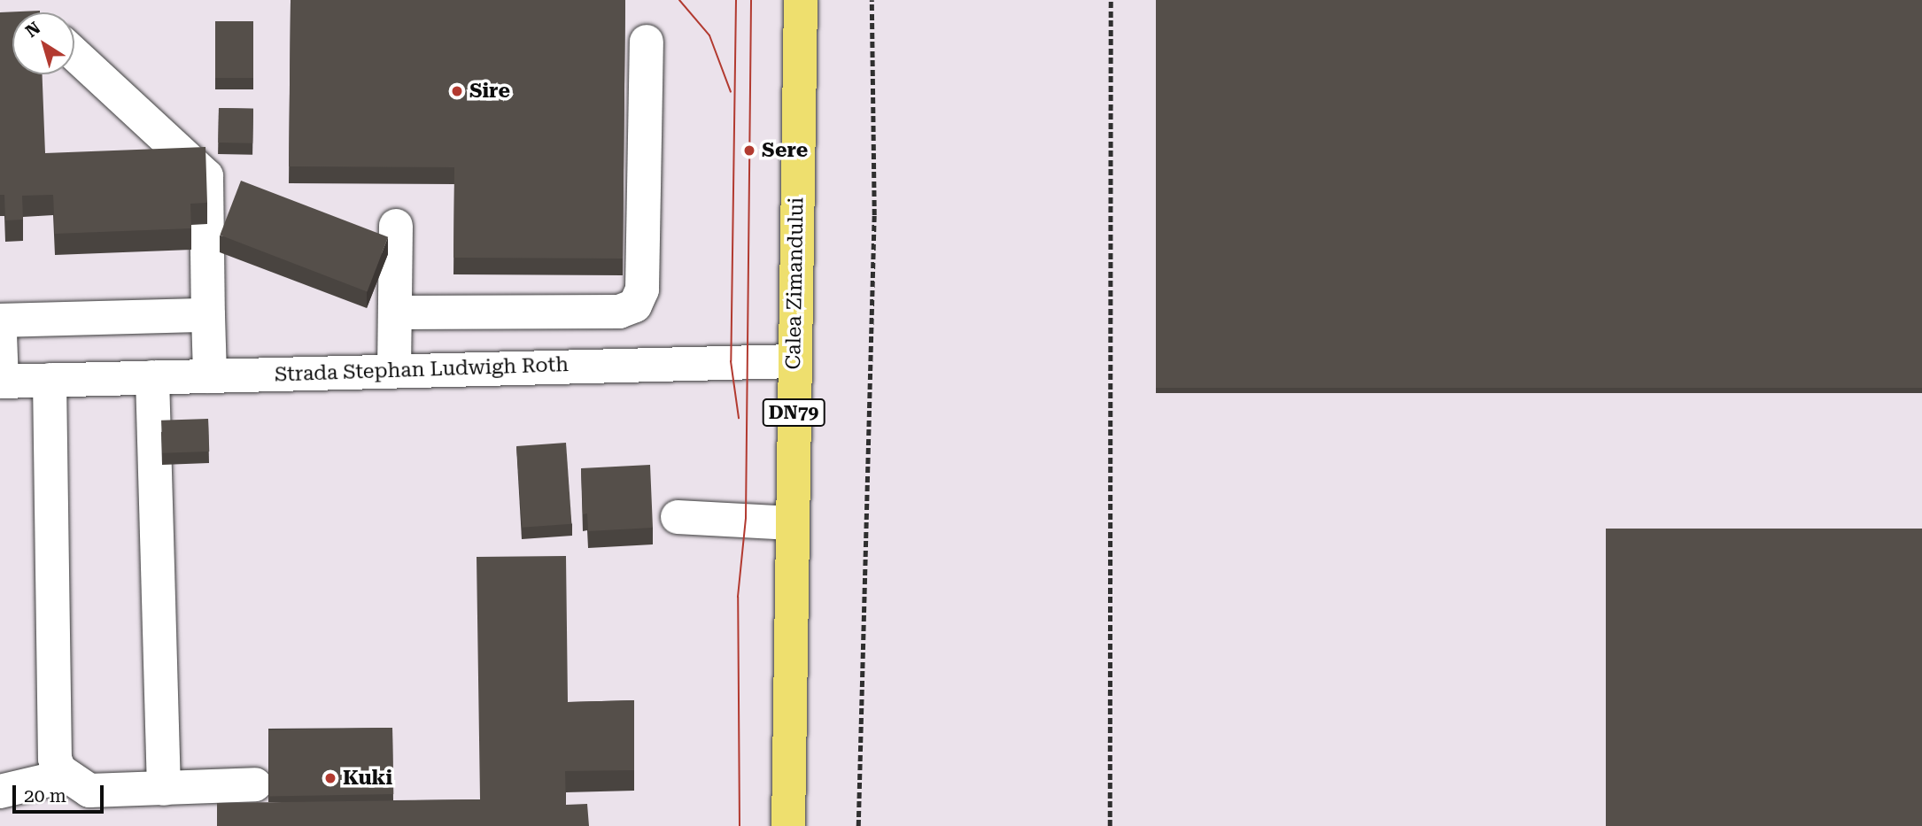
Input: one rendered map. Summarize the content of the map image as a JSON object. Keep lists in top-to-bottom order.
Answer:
{
  "streets": {
    "main road": ["Calea Zimandului", "DN79"],
    "street": ["Strada Stephan Ludwigh Roth"]
  },
  "crossings": [
    ["Calea Zimandului", "Strada Stephan Ludwigh Roth"]
  ],
  "places": ["Sire", "Sere", "Kuki"],
  "scale_bar": "20 m",
  "north": "top left"
}
